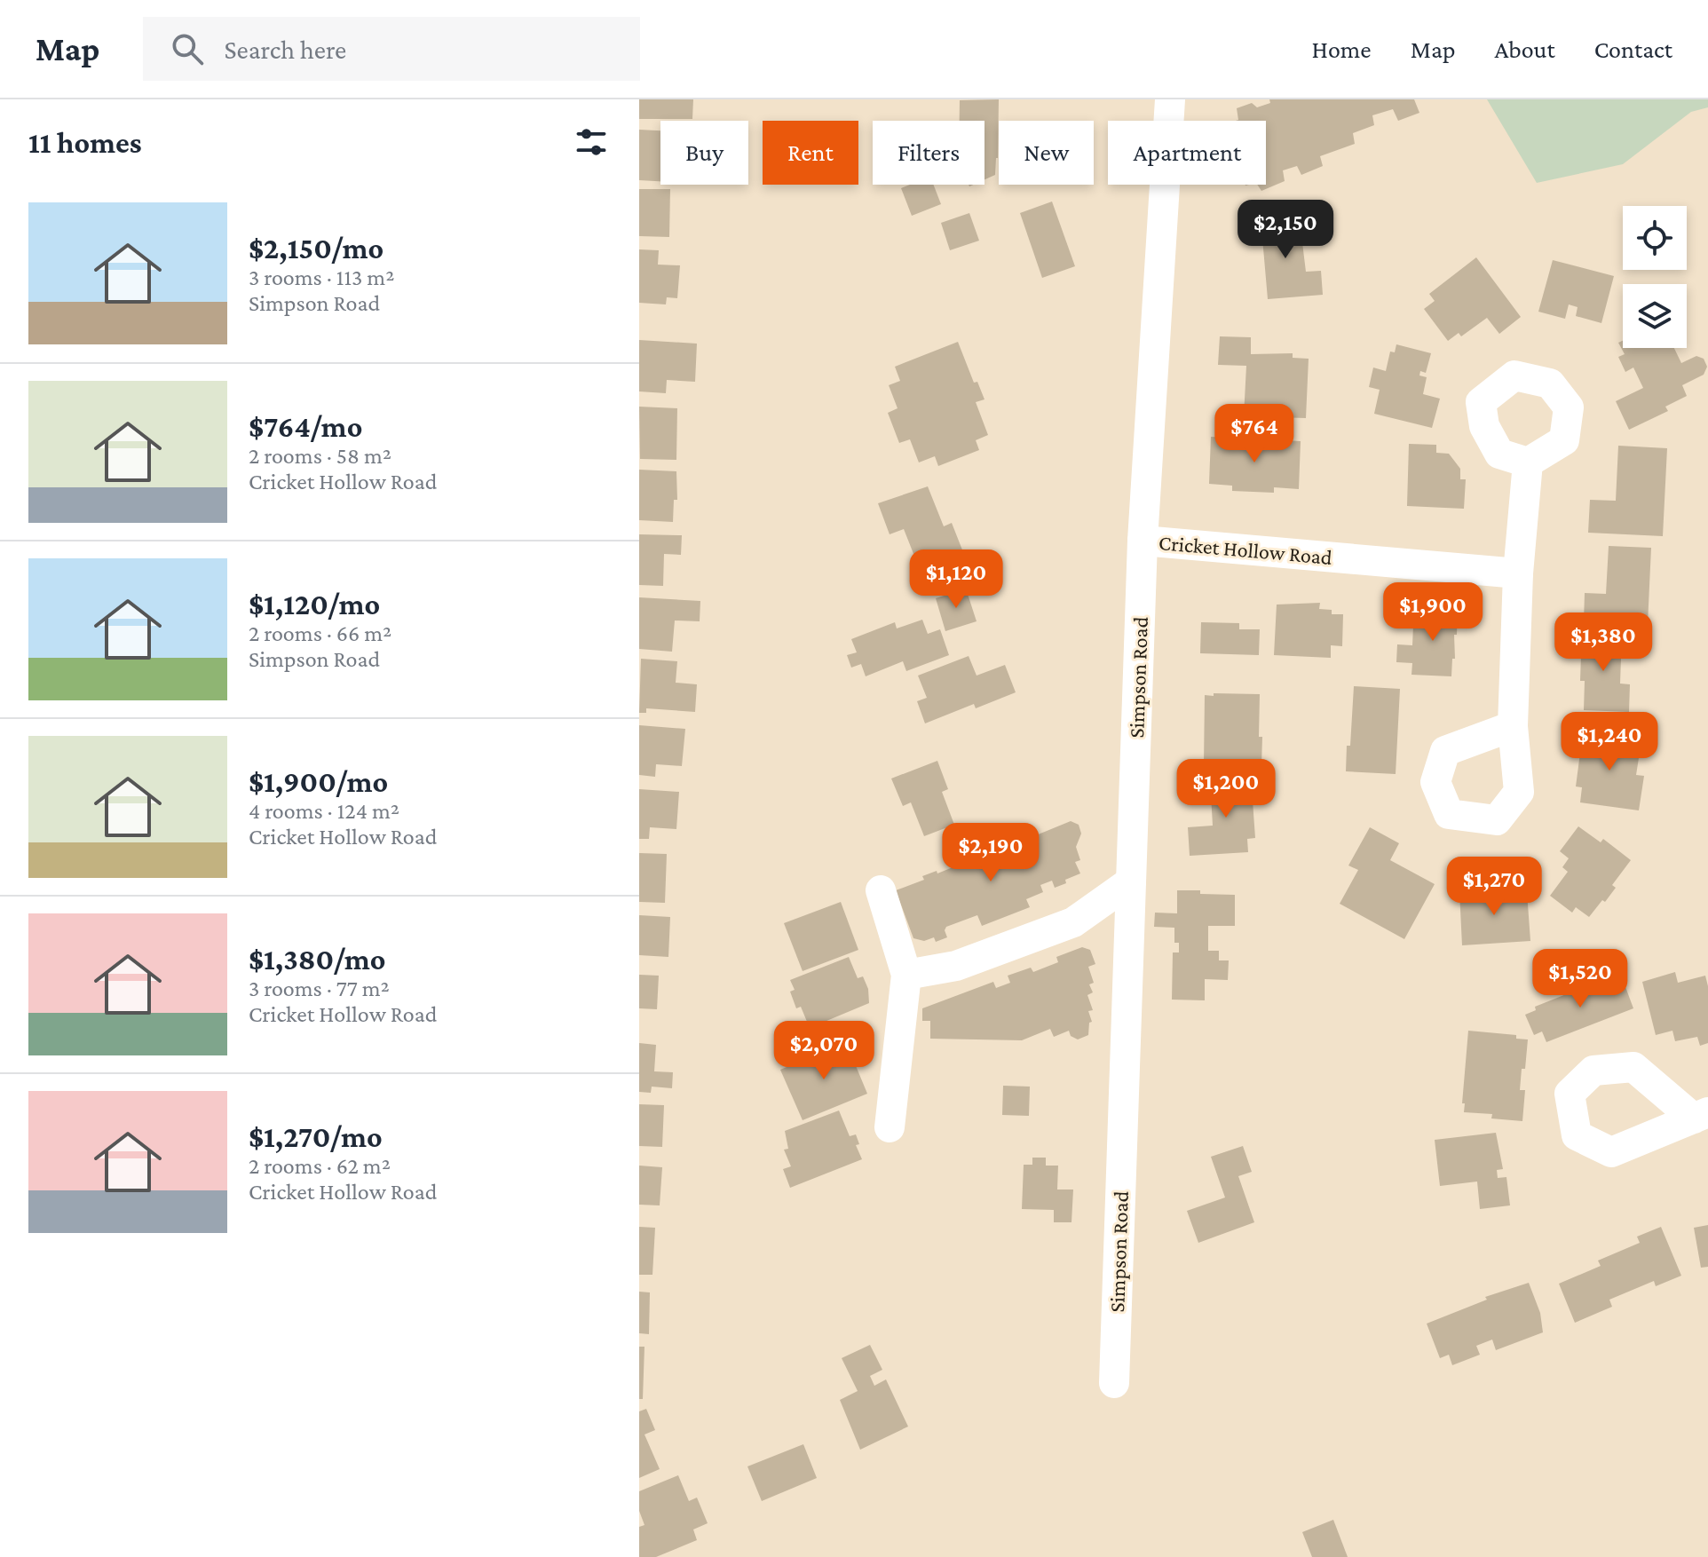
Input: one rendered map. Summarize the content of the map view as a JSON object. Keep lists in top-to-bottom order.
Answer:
{
  "streets": {
    "street": ["Cricket Hollow Road", "Simpson Road"]
  },
  "crossings": [
    ["Cricket Hollow Road", "Simpson Road"]
  ],
  "page": {
    "header": "Map",
    "search": "Search here",
    "nav": [
      "Home",
      "Map",
      "About",
      "Contact"
    ],
    "heading": "11 homes",
    "chip": [
      "Buy",
      "Rent",
      "Filters",
      "New",
      "Apartment"
    ],
    "list": [
      {
        "name": "$2,150/mo",
        "note": "3 rooms · 113 m² · Simpson Road"
      },
      {
        "name": "$764/mo",
        "note": "2 rooms · 58 m² · Cricket Hollow Road"
      },
      {
        "name": "$1,120/mo",
        "note": "2 rooms · 66 m² · Simpson Road"
      },
      {
        "name": "$1,900/mo",
        "note": "4 rooms · 124 m² · Cricket Hollow Road"
      },
      {
        "name": "$1,380/mo",
        "note": "3 rooms · 77 m² · Cricket Hollow Road"
      },
      {
        "name": "$1,270/mo",
        "note": "2 rooms · 62 m² · Cricket Hollow Road"
      }
    ],
    "price": [
      "$2,150",
      "$764",
      "$1,120",
      "$1,900",
      "$1,380",
      "$1,240",
      "$1,200",
      "$2,190",
      "$1,270",
      "$1,520",
      "$2,070"
    ]
  }
}
